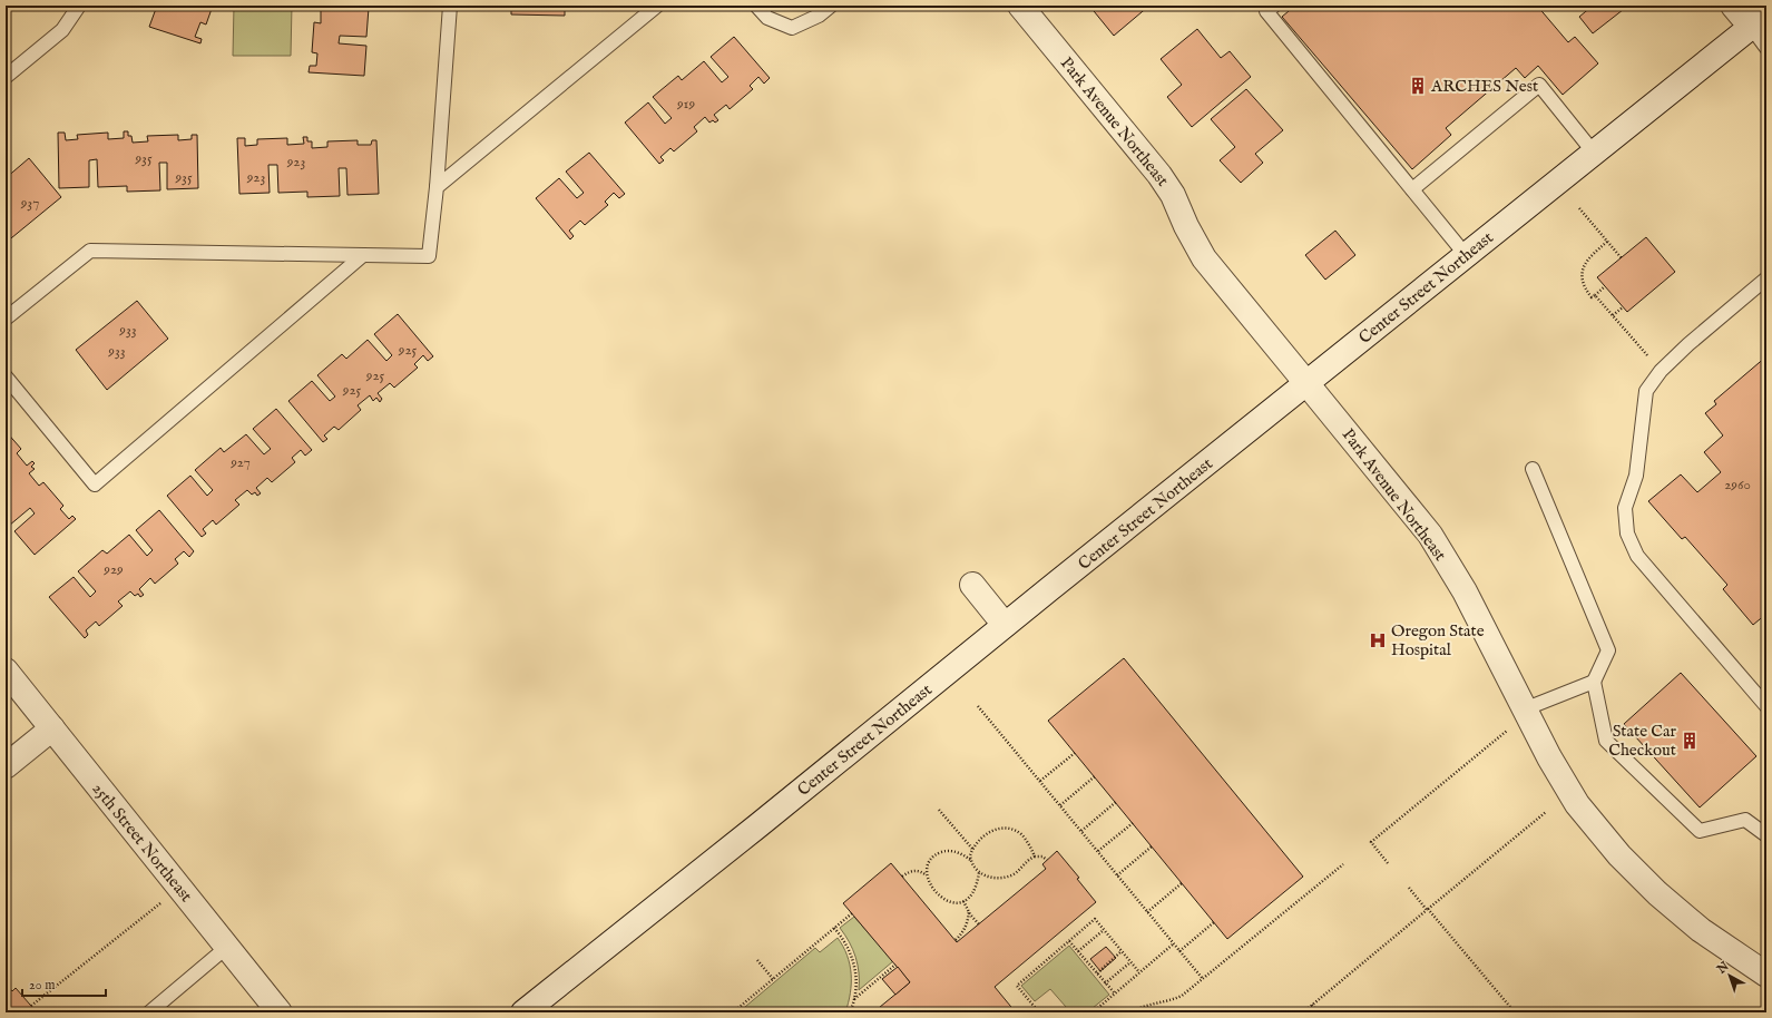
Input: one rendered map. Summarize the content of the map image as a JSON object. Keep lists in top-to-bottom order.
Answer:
{
  "streets": {
    "street": ["Park Avenue Northeast", "Center Street Northeast", "25th Street Northeast"]
  },
  "crossings": [
    ["Park Avenue Northeast", "Center Street Northeast"]
  ],
  "places": {
    "building": ["ARCHES Nest", "State Car Checkout"],
    "hospital": ["Oregon State Hospital"]
  },
  "house_numbers": [
    "919",
    "935",
    "923",
    "935",
    "923",
    "937",
    "933",
    "925",
    "933",
    "925",
    "925",
    "927",
    "2960",
    "929"
  ],
  "scale_bar": "20 m",
  "north": "top left"
}
